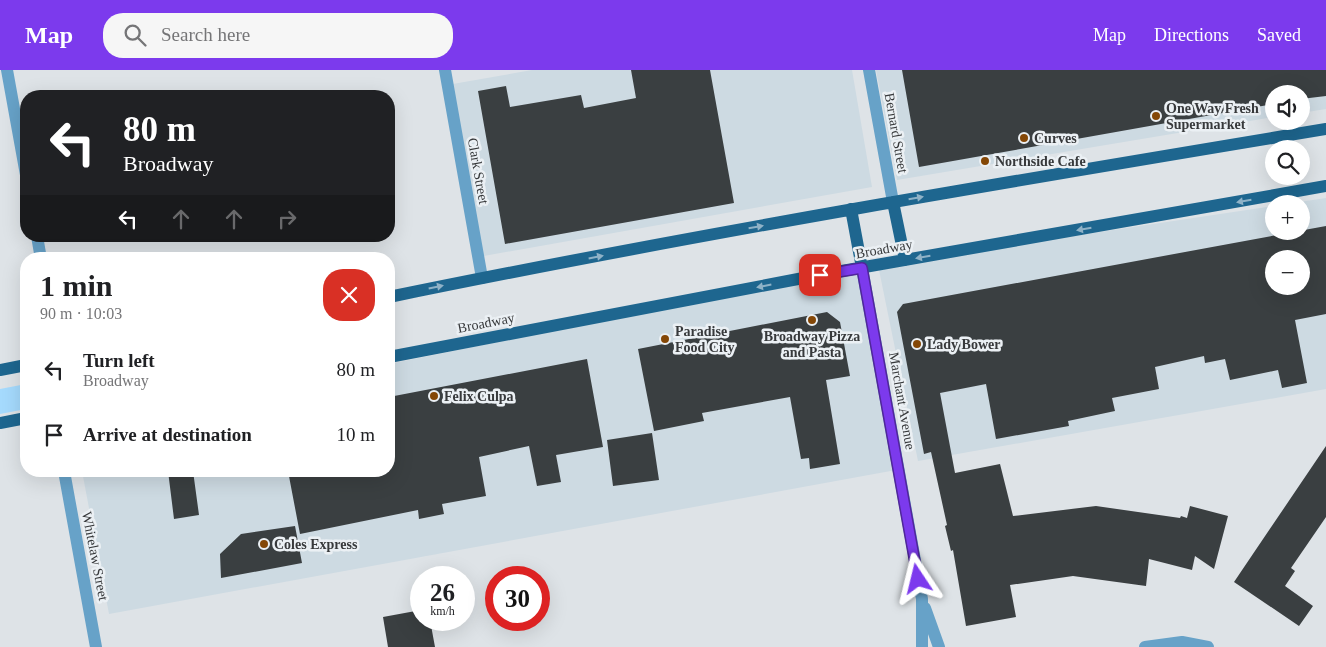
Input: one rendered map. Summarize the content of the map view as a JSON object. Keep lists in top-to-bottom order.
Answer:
{
  "streets": {
    "main road": ["Broadway"],
    "street": [
      "Bernard Street",
      "Clark Street",
      "Marchant Avenue",
      "Whitelaw Street"
    ]
  },
  "crossings": [
    ["Broadway", "Marchant Avenue"]
  ],
  "places": [
    "One Way Fresh Supermarket",
    "Curves",
    "Northside Cafe",
    "Broadway Pizza and Pasta",
    "Paradise Food City",
    "Lady Bower",
    "Felix Culpa",
    "Coles Express"
  ],
  "page": {
    "header": "Map",
    "search": "Search here",
    "nav": ["Map", "Directions", "Saved"],
    "map_buttons": ["+", "−"],
    "turn": ["80 m", "Broadway"],
    "heading": ["1 min", "90 m · 10:03"],
    "list": [
      {
        "name": "Turn left",
        "note": "Broadway",
        "value": "80 m"
      },
      {
        "name": "Arrive at destination",
        "value": "10 m"
      }
    ],
    "speed": "26 km/h",
    "limit": "30"
  }
}
